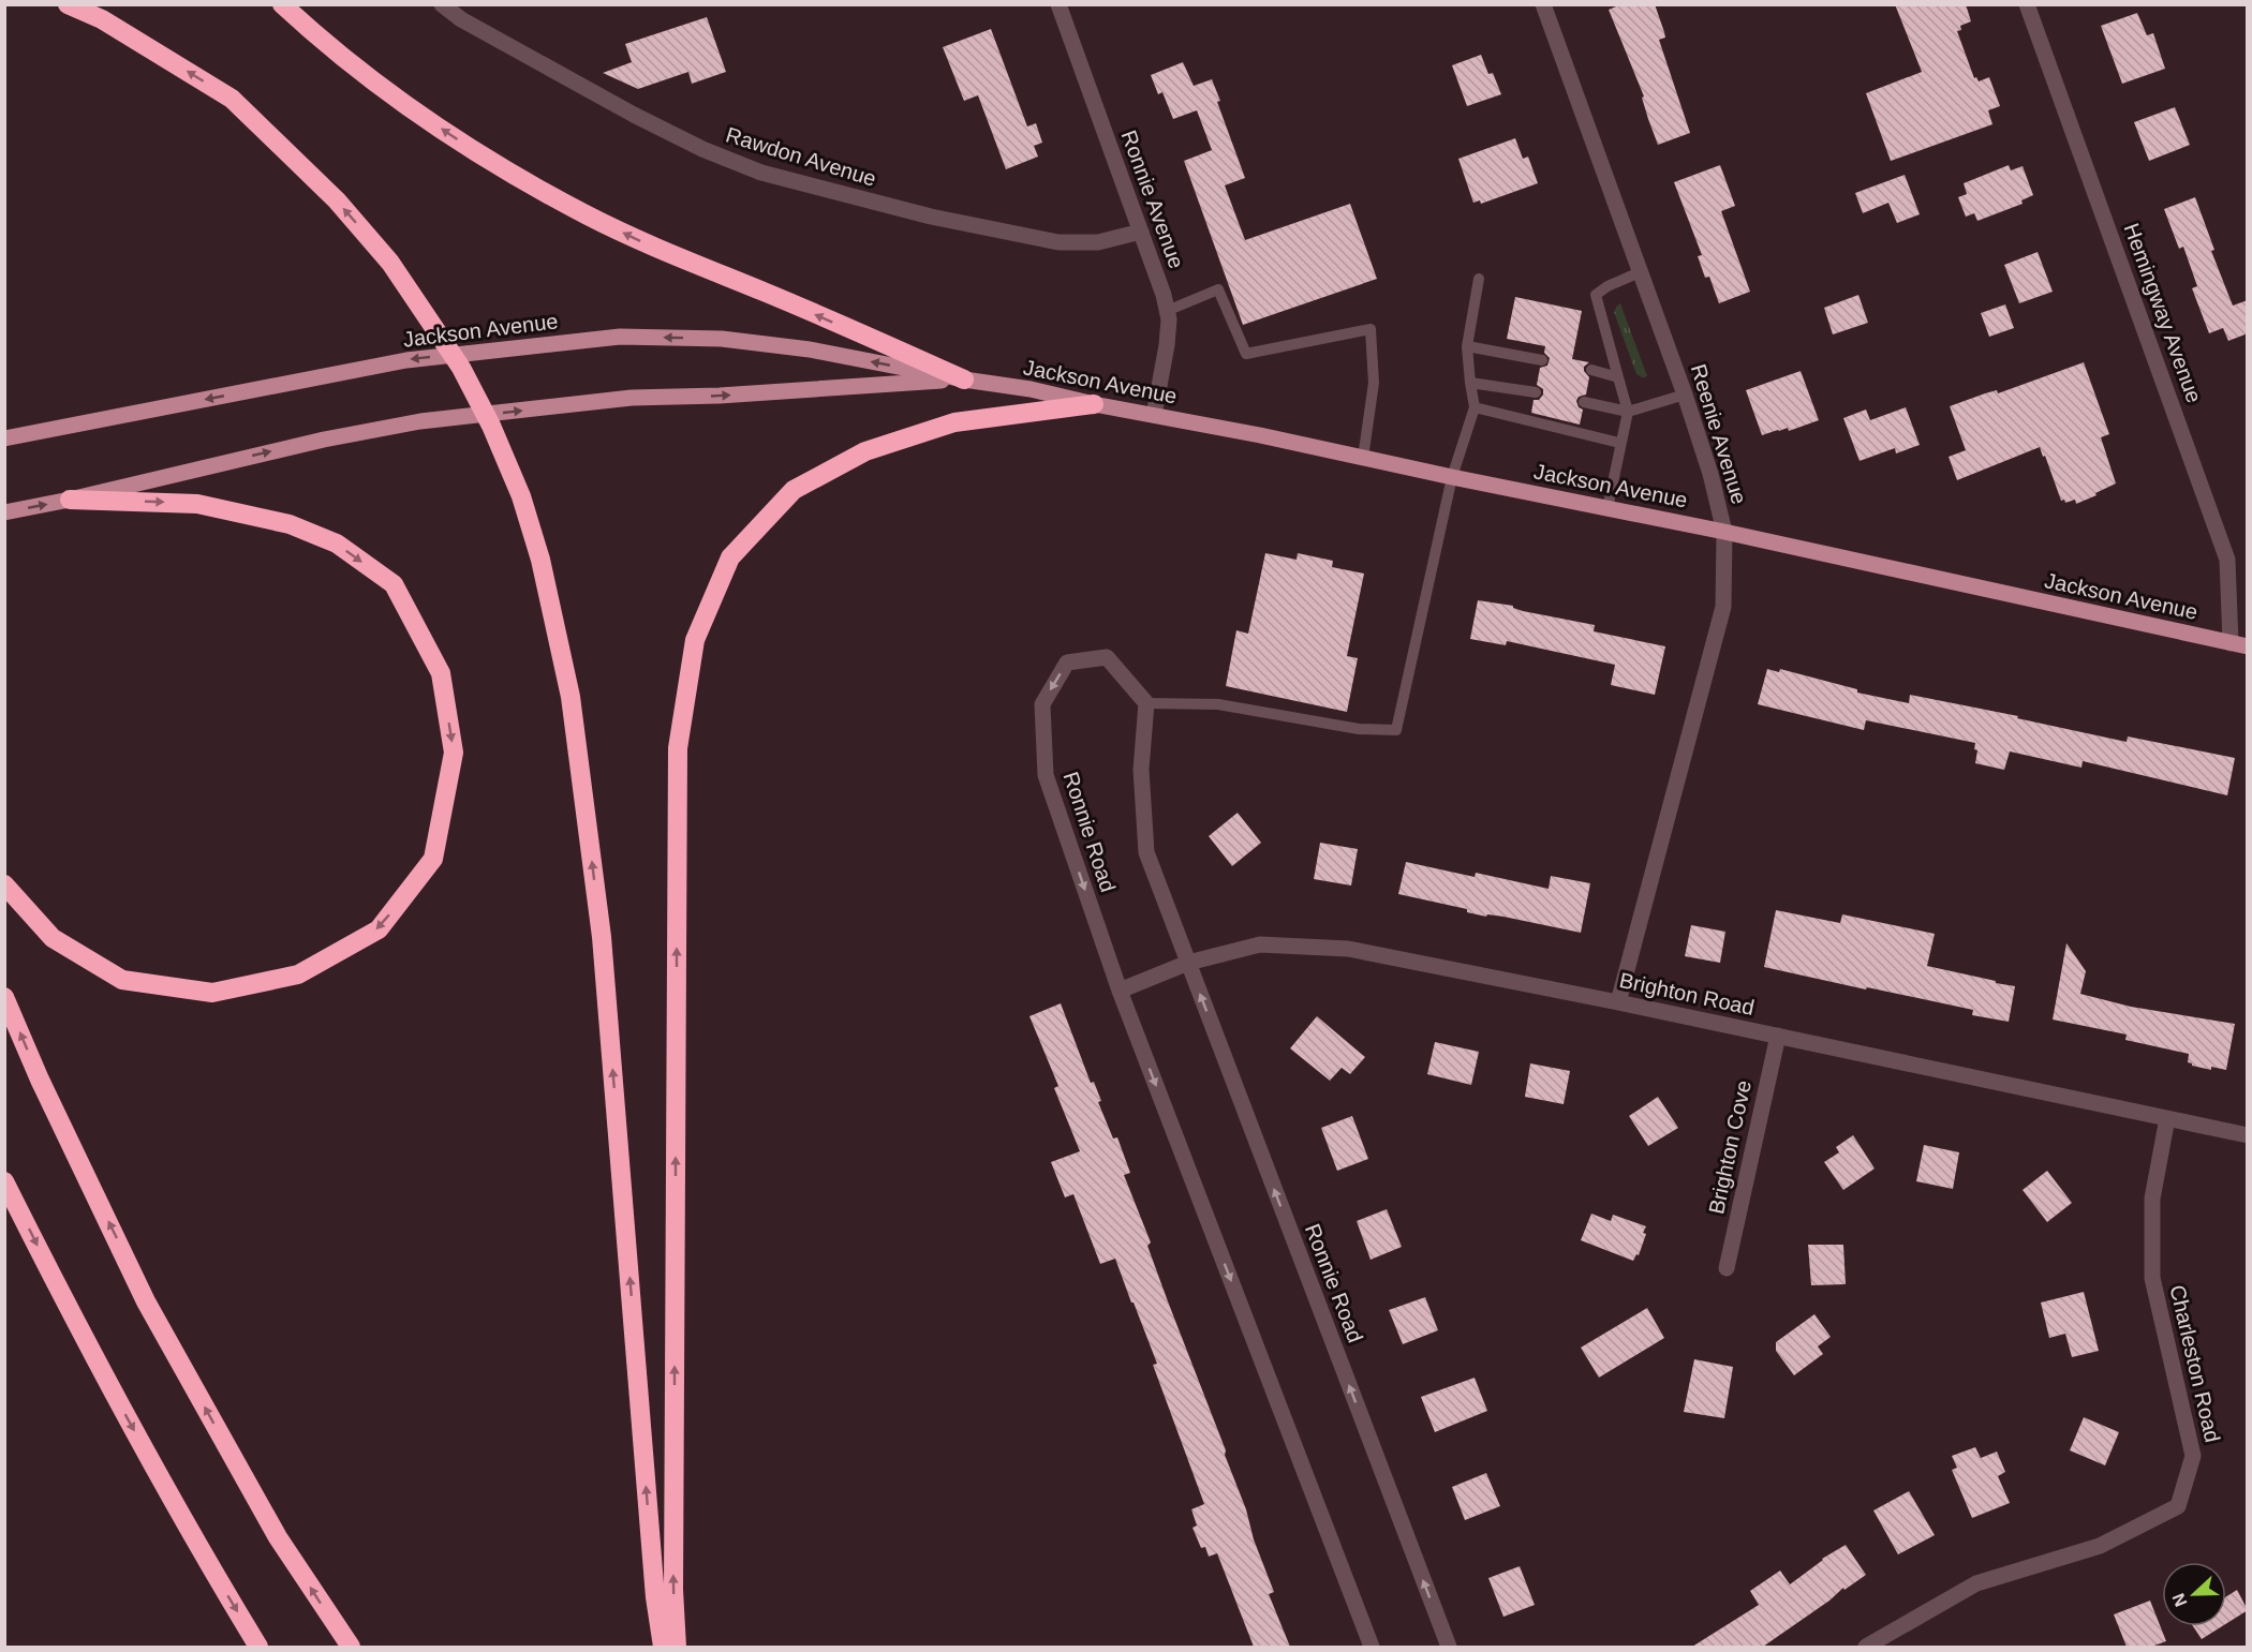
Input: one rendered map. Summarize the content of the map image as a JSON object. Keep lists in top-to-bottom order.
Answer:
{
  "streets": {
    "main road": ["Jackson Avenue"],
    "street": [
      "Rawdon Avenue",
      "Ronnie Avenue",
      "Hemingway Avenue",
      "Reenie Avenue",
      "Ronnie Road",
      "Brighton Road",
      "Brighton Cove",
      "Charleston Road"
    ]
  },
  "crossings": [
    ["Rawdon Avenue", "Ronnie Avenue"],
    ["Ronnie Avenue", "Jackson Avenue"],
    ["Hemingway Avenue", "Jackson Avenue"],
    ["Jackson Avenue", "Reenie Avenue"],
    ["Reenie Avenue", "Brighton Road"],
    ["Ronnie Road", "Brighton Road"],
    ["Brighton Road", "Brighton Cove"],
    ["Brighton Road", "Charleston Road"]
  ],
  "north": "left"
}
